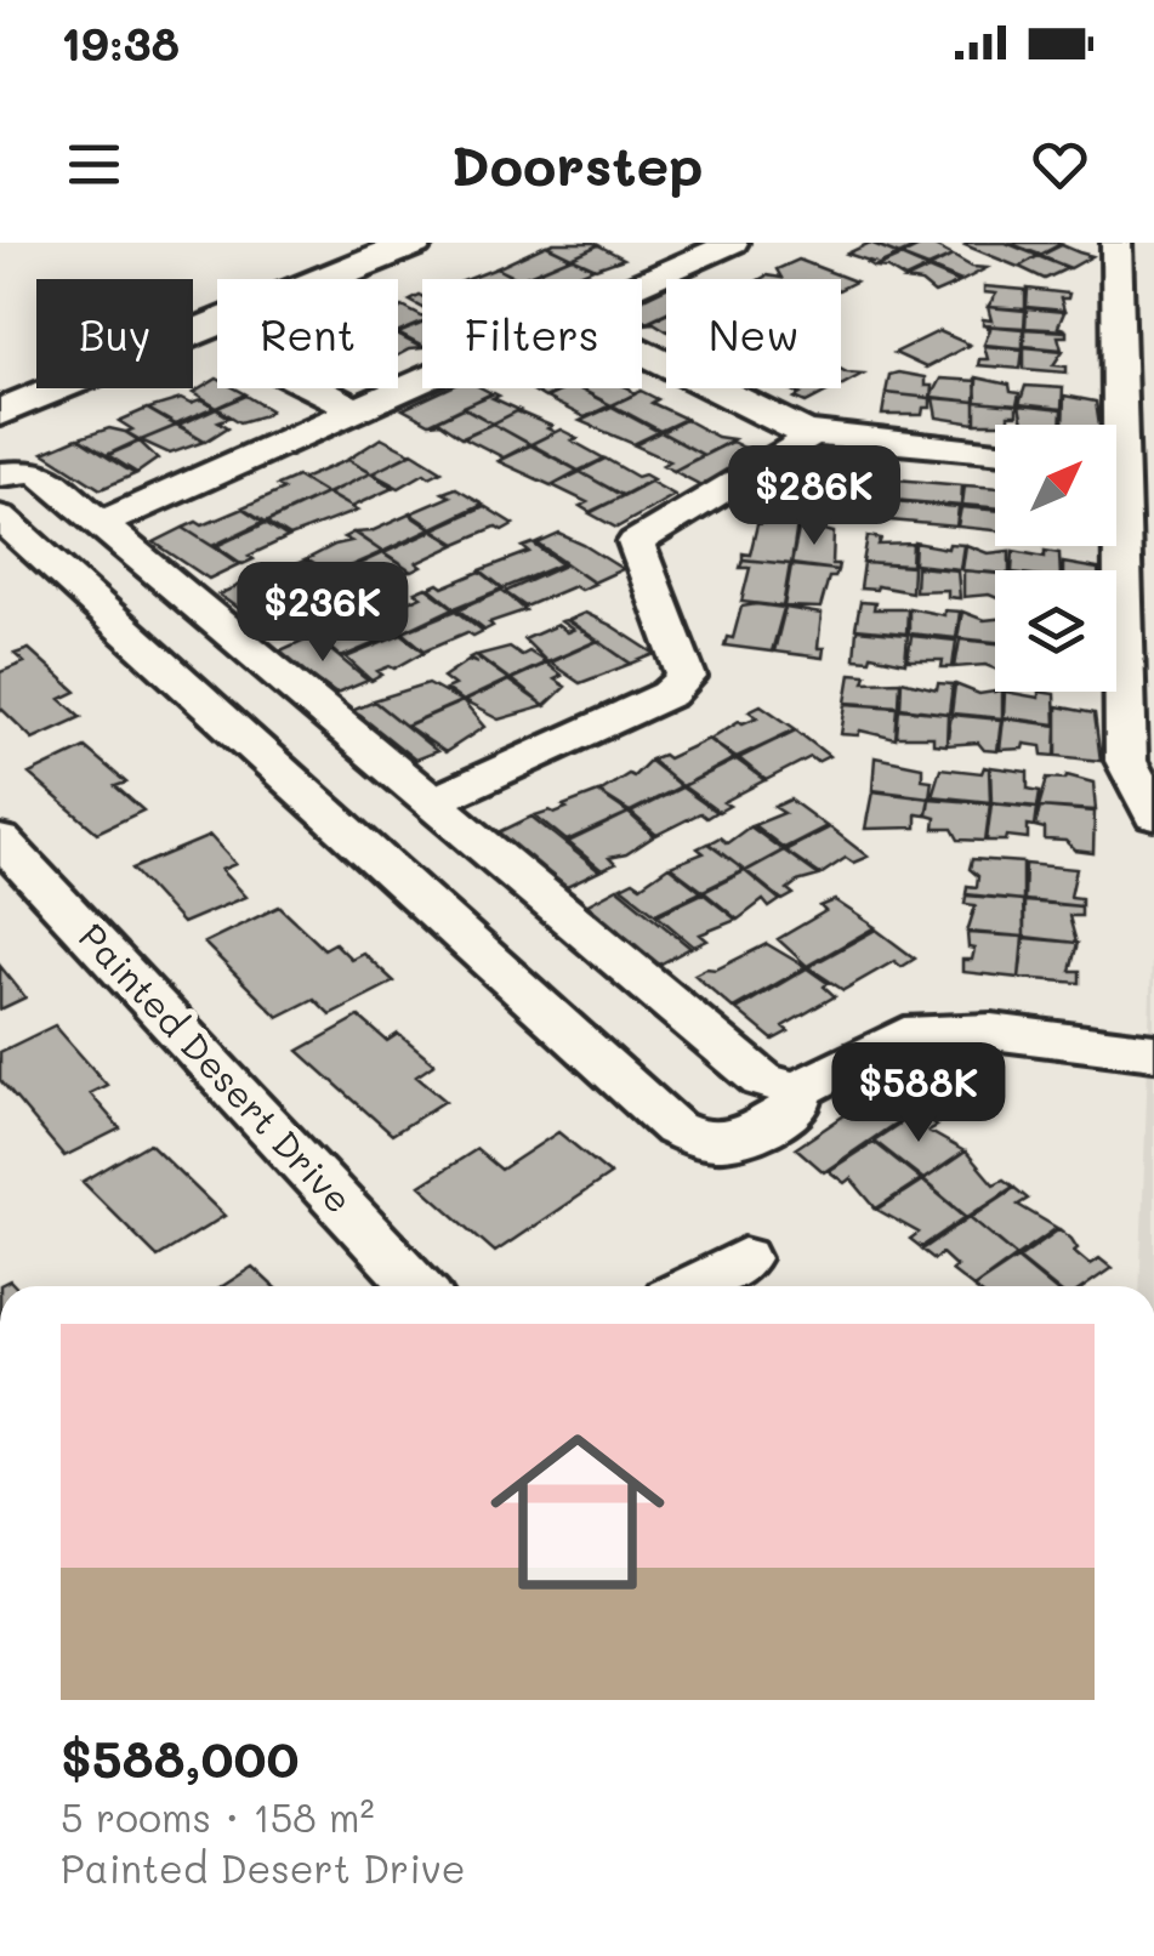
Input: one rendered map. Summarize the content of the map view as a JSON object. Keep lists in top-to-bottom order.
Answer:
{
  "streets": {
    "street": ["Painted Desert Drive"]
  },
  "north": "top right",
  "page": {
    "status": "19:38",
    "header": "Doorstep",
    "chip": [
      "Buy",
      "Rent",
      "Filters",
      "New"
    ],
    "price": ["$286K", "$236K", "$588K"],
    "list": [
      {
        "name": "$588,000",
        "note": "5 rooms · 158 m² · Painted Desert Drive"
      }
    ]
  }
}
